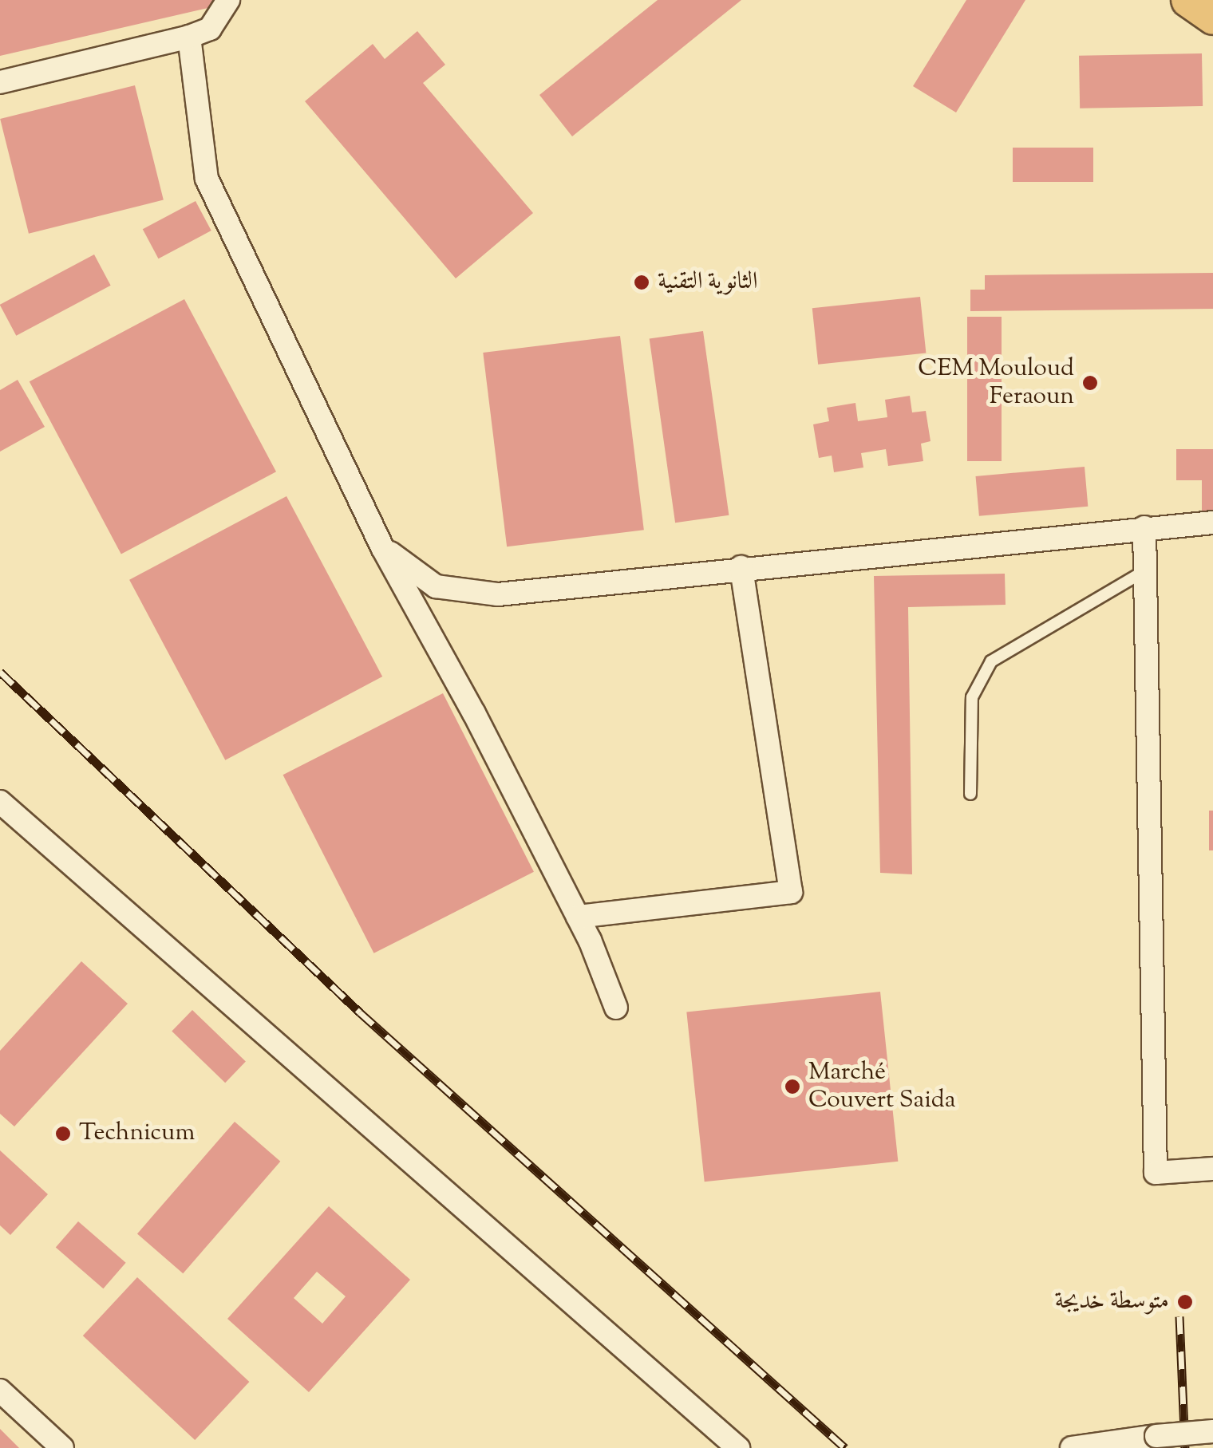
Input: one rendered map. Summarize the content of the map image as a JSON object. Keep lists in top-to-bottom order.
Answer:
{
  "places": [
    "الثانوية التقنية",
    "CEM Mouloud Feraoun",
    "Marché Couvert Saida",
    "Technicum",
    "متوسطة خديجة"
  ]
}
